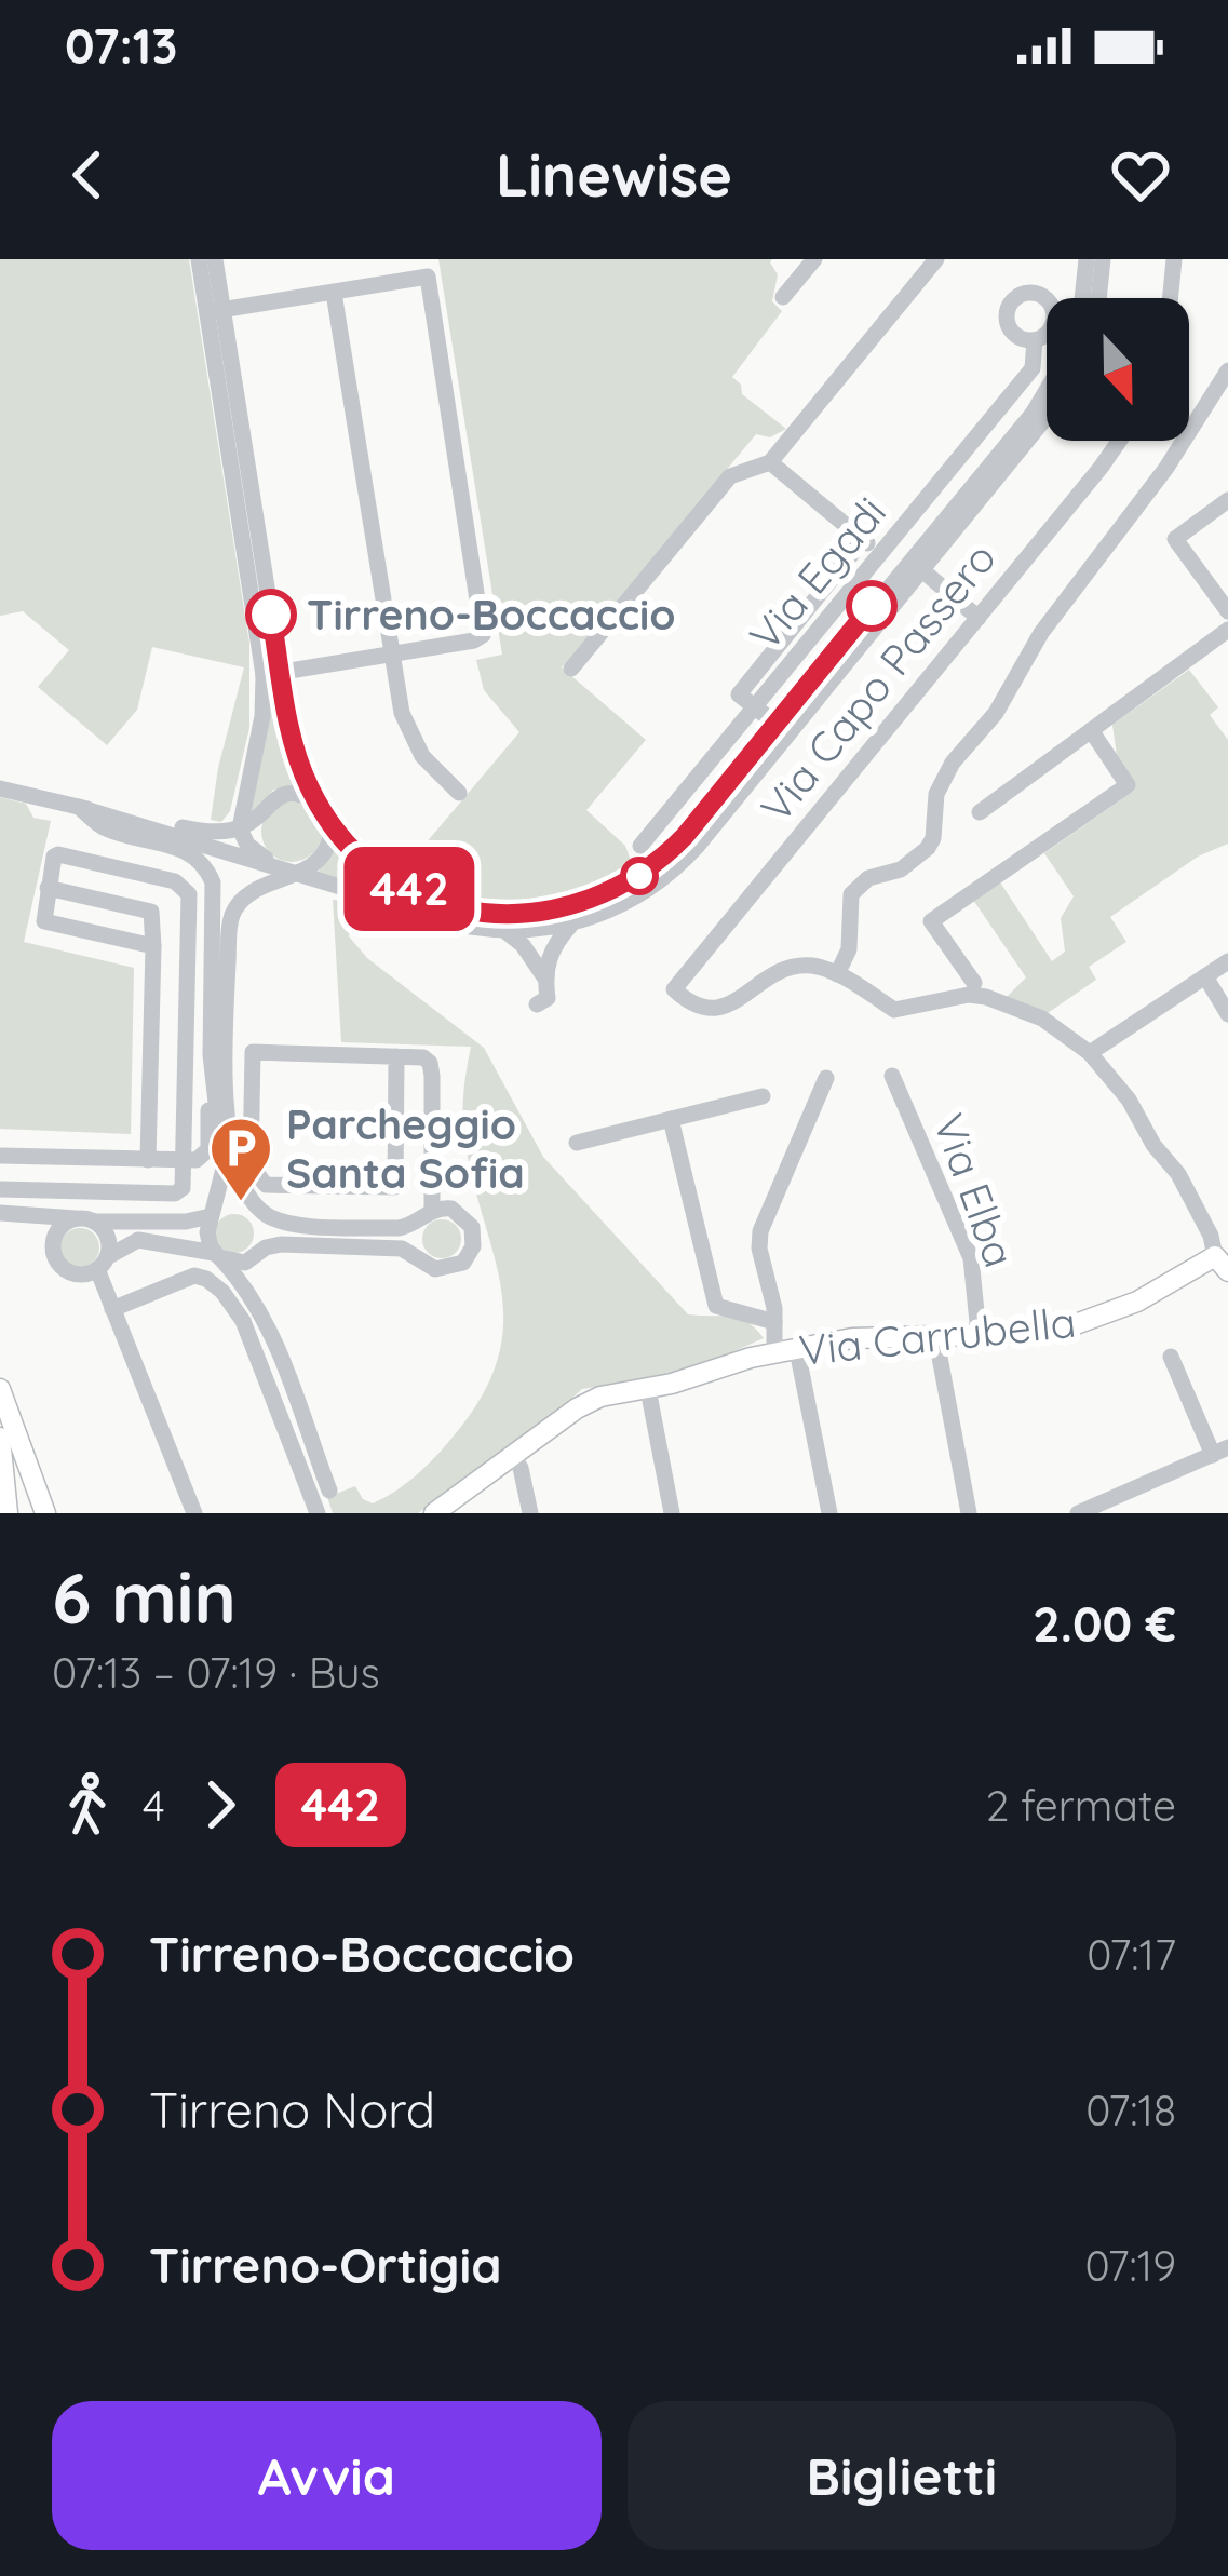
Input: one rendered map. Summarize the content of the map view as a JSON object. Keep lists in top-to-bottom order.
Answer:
{
  "streets": {
    "main road": ["Via Carrubella"],
    "street": ["Via Egadi", "Via Capo Passero", "Via Elba"]
  },
  "crossings": [
    ["Via Elba", "Via Carrubella"]
  ],
  "places": {
    "other": ["Tirreno-Boccaccio"],
    "parking": ["Parcheggio Santa Sofia"]
  },
  "lines": ["bus line 442"],
  "north": "bottom",
  "page": {
    "status": "07:13",
    "header": "Linewise",
    "on_map": "442",
    "heading": ["6 min", "07:13 – 07:19 · Bus", "2.00 €"],
    "legs": ["4", "442", "2 fermate"],
    "list": [
      {
        "name": "Tirreno-Boccaccio",
        "value": "07:17"
      },
      {
        "name": "Tirreno Nord",
        "value": "07:18"
      },
      {
        "name": "Tirreno-Ortigia",
        "value": "07:19"
      }
    ],
    "buttons": ["Avvia", "Biglietti"]
  }
}
